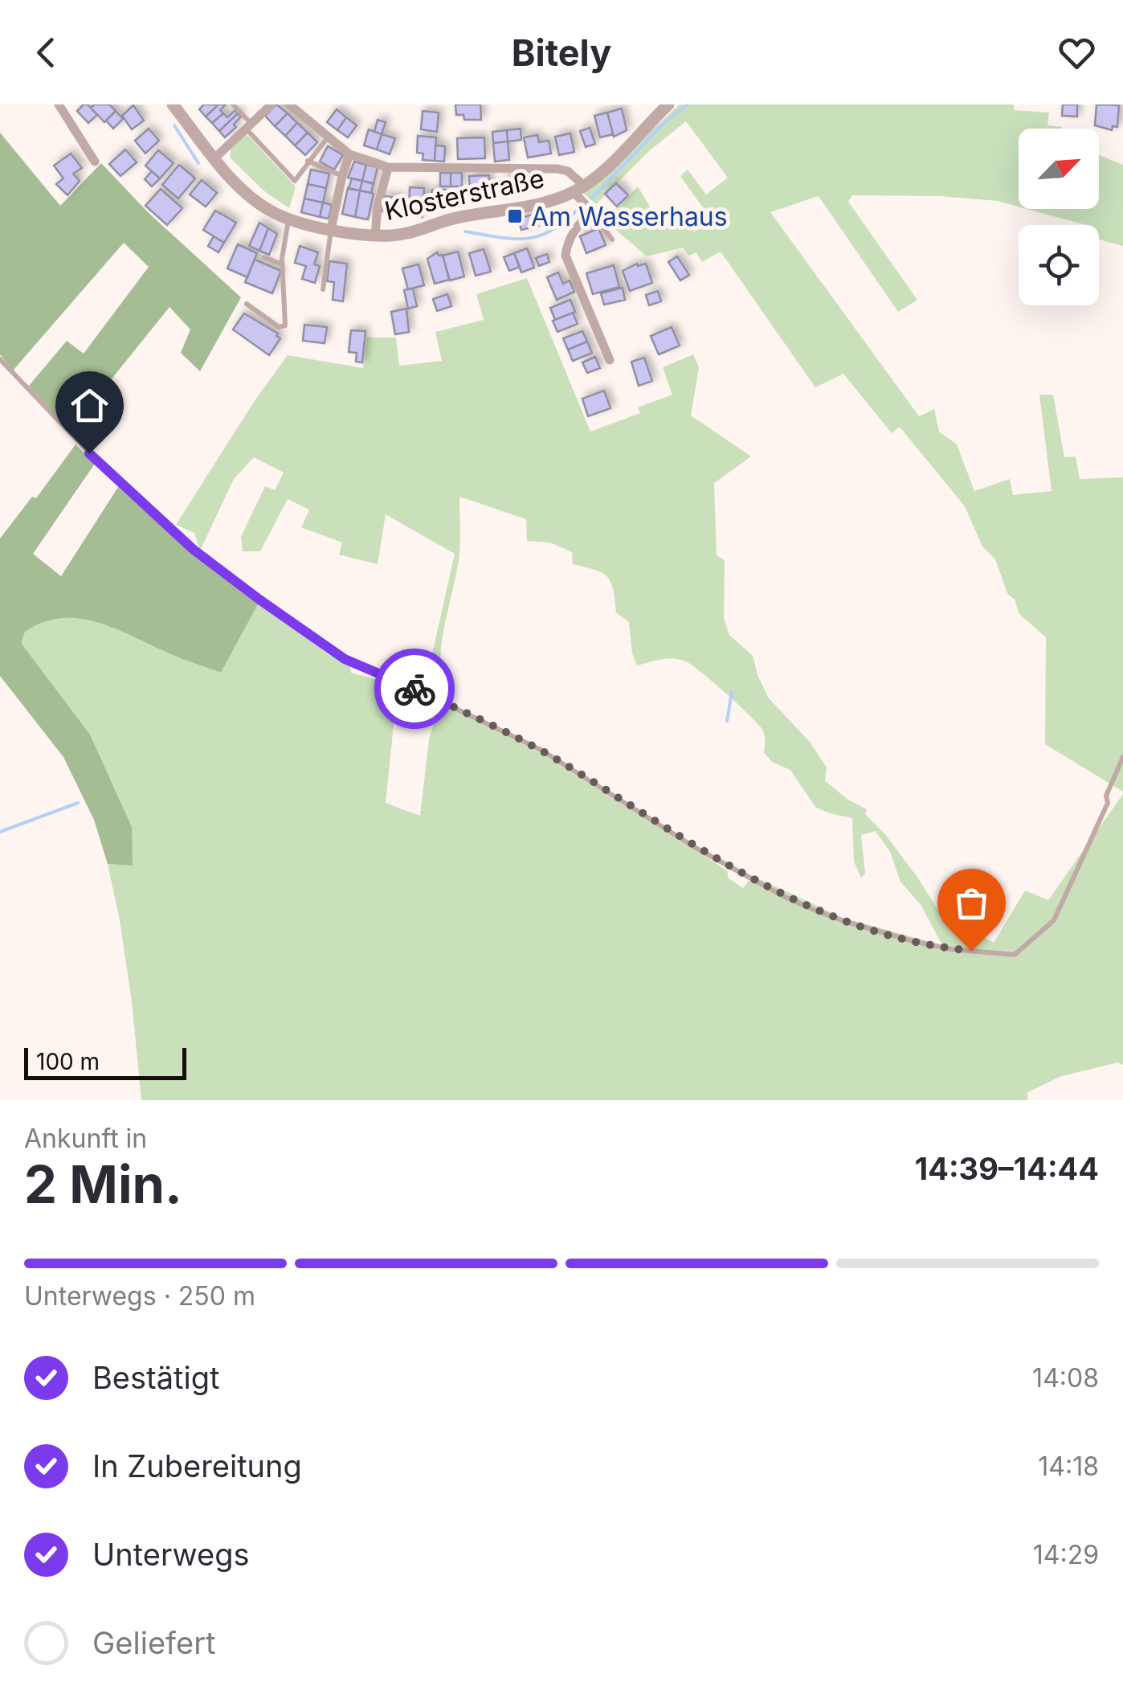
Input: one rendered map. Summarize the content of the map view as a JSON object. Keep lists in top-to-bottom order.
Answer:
{
  "streets": {
    "street": ["Klosterstraße"]
  },
  "places": {
    "transit": ["Am Wasserhaus"]
  },
  "scale_bar": "100 m",
  "north": "top right",
  "page": {
    "header": "Bitely",
    "scale": "100 m",
    "heading": ["2 Min.", "Ankunft in", "14:39–14:44"],
    "bar": "Unterwegs · 250 m",
    "list": [
      ["Bestätigt", "14:08"],
      ["In Zubereitung", "14:18"],
      ["Unterwegs", "14:29"],
      "Geliefert"
    ]
  }
}
